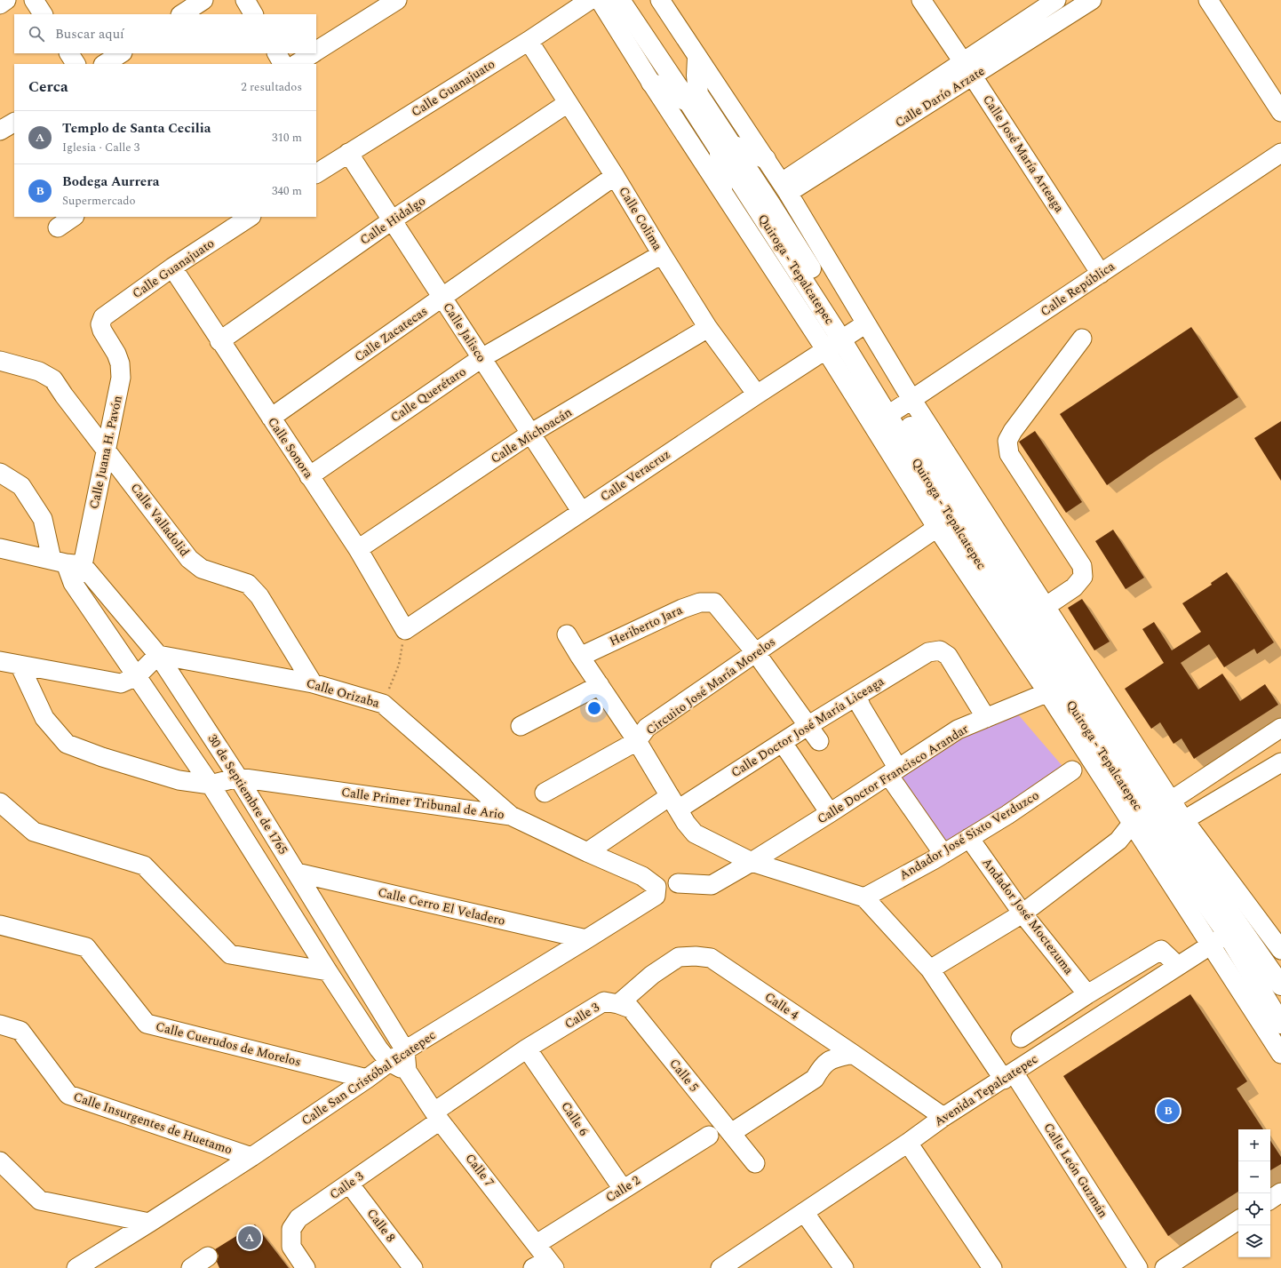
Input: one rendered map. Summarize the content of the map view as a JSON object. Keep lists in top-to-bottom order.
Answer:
{
  "streets": {
    "main road": ["Quiroga - Tepalcatepec"],
    "street": [
      "Calle Guanajuato",
      "Calle Darío Arzate",
      "Calle José María Arteaga",
      "Calle Colima",
      "Calle Hidalgo",
      "Calle República",
      "Calle Jalisco",
      "Calle Zacatecas",
      "Calle Querétaro",
      "Calle Michoacán",
      "Calle Sonora",
      "Calle Juana H. Pavón",
      "Calle Veracruz",
      "Calle Valladolid",
      "Heriberto Jara",
      "Circuito José María Morelos",
      "Calle Orizaba",
      "Calle Doctor José María Liceaga",
      "Calle Doctor Francisco Arandar",
      "30 de Septiembre de 1765",
      "Calle Primer Tribunal de Ario",
      "Andador José Sixto Verduzco",
      "Calle Cerro El Veladero",
      "Andador José Moctezuma",
      "Calle 4",
      "Calle 3",
      "Calle Cuerudos de Morelos",
      "Calle 5",
      "Calle San Cristóbal Ecatepec",
      "Avenida Tepalcatepec",
      "Calle 6",
      "Calle Insurgentes de Huetamo",
      "Calle 7",
      "Calle León Guzmán",
      "Calle 2",
      "Calle 8"
    ]
  },
  "crossings": [
    ["Calle Guanajuato", "Calle Colima"],
    ["Calle Guanajuato", "Quiroga - Tepalcatepec"],
    ["Calle Guanajuato", "Calle Jalisco"],
    ["Calle Guanajuato", "Calle Sonora"],
    ["Calle Guanajuato", "Calle Juana H. Pavón"],
    ["Calle Darío Arzate", "Calle José María Arteaga"],
    ["Calle José María Arteaga", "Calle República"],
    ["Calle Colima", "Calle Hidalgo"],
    ["Calle Colima", "Calle Zacatecas"],
    ["Calle Colima", "Calle Querétaro"],
    ["Calle Colima", "Calle Michoacán"],
    ["Calle Colima", "Calle Veracruz"],
    ["Calle Hidalgo", "Calle Jalisco"],
    ["Calle Hidalgo", "Calle Sonora"],
    ["Quiroga - Tepalcatepec", "Calle República"],
    ["Quiroga - Tepalcatepec", "Calle Veracruz"],
    ["Quiroga - Tepalcatepec", "Circuito José María Morelos"],
    ["Quiroga - Tepalcatepec", "Calle Doctor Francisco Arandar"],
    ["Quiroga - Tepalcatepec", "Avenida Tepalcatepec"],
    ["Calle Jalisco", "Calle Zacatecas"],
    ["Calle Jalisco", "Calle Querétaro"],
    ["Calle Jalisco", "Calle Michoacán"],
    ["Calle Jalisco", "Calle Veracruz"],
    ["Calle Zacatecas", "Calle Sonora"],
    ["Calle Querétaro", "Calle Sonora"],
    ["Calle Michoacán", "Calle Sonora"],
    ["Calle Sonora", "Calle Veracruz"],
    ["Calle Juana H. Pavón", "Calle Valladolid"],
    ["Calle Juana H. Pavón", "30 de Septiembre de 1765"],
    ["Calle Valladolid", "Calle Orizaba"],
    ["Heriberto Jara", "Circuito José María Morelos"],
    ["Circuito José María Morelos", "Calle Doctor José María Liceaga"],
    ["Circuito José María Morelos", "Calle Doctor Francisco Arandar"],
    ["Circuito José María Morelos", "Andador José Sixto Verduzco"],
    ["Calle Orizaba", "30 de Septiembre de 1765"],
    ["Calle Orizaba", "Calle Primer Tribunal de Ario"],
    ["Calle Doctor José María Liceaga", "Calle Doctor Francisco Arandar"],
    ["Calle Doctor José María Liceaga", "Calle Primer Tribunal de Ario"],
    ["30 de Septiembre de 1765", "Calle Primer Tribunal de Ario"],
    ["30 de Septiembre de 1765", "Calle Cerro El Veladero"],
    ["30 de Septiembre de 1765", "Calle San Cristóbal Ecatepec"],
    ["30 de Septiembre de 1765", "Calle 7"],
    ["Calle Primer Tribunal de Ario", "Calle San Cristóbal Ecatepec"],
    ["Andador José Sixto Verduzco", "Andador José Moctezuma"],
    ["Calle Cerro El Veladero", "Calle San Cristóbal Ecatepec"],
    ["Calle 4", "Calle 3"],
    ["Calle 4", "Calle 5"],
    ["Calle 4", "Avenida Tepalcatepec"],
    ["Calle 3", "Calle 5"],
    ["Calle 3", "Calle 6"],
    ["Calle 3", "Calle 7"],
    ["Calle 3", "Calle 8"],
    ["Calle Cuerudos de Morelos", "Calle San Cristóbal Ecatepec"],
    ["Calle San Cristóbal Ecatepec", "Calle Insurgentes de Huetamo"],
    ["Calle San Cristóbal Ecatepec", "Calle 7"],
    ["Avenida Tepalcatepec", "Calle León Guzmán"],
    ["Calle 6", "Calle 2"],
    ["Calle 7", "Calle 2"]
  ],
  "page": {
    "search": "Buscar aquí",
    "heading": ["Cerca", "2 resultados"],
    "list": [
      {
        "mark": "A",
        "name": "Templo de Santa Cecilia",
        "note": "Iglesia · Calle 3",
        "value": "310 m"
      },
      {
        "mark": "B",
        "name": "Bodega Aurrera",
        "note": "Supermercado",
        "value": "340 m"
      }
    ],
    "pins": ["B", "A"],
    "map_buttons": ["+", "−"]
  }
}
